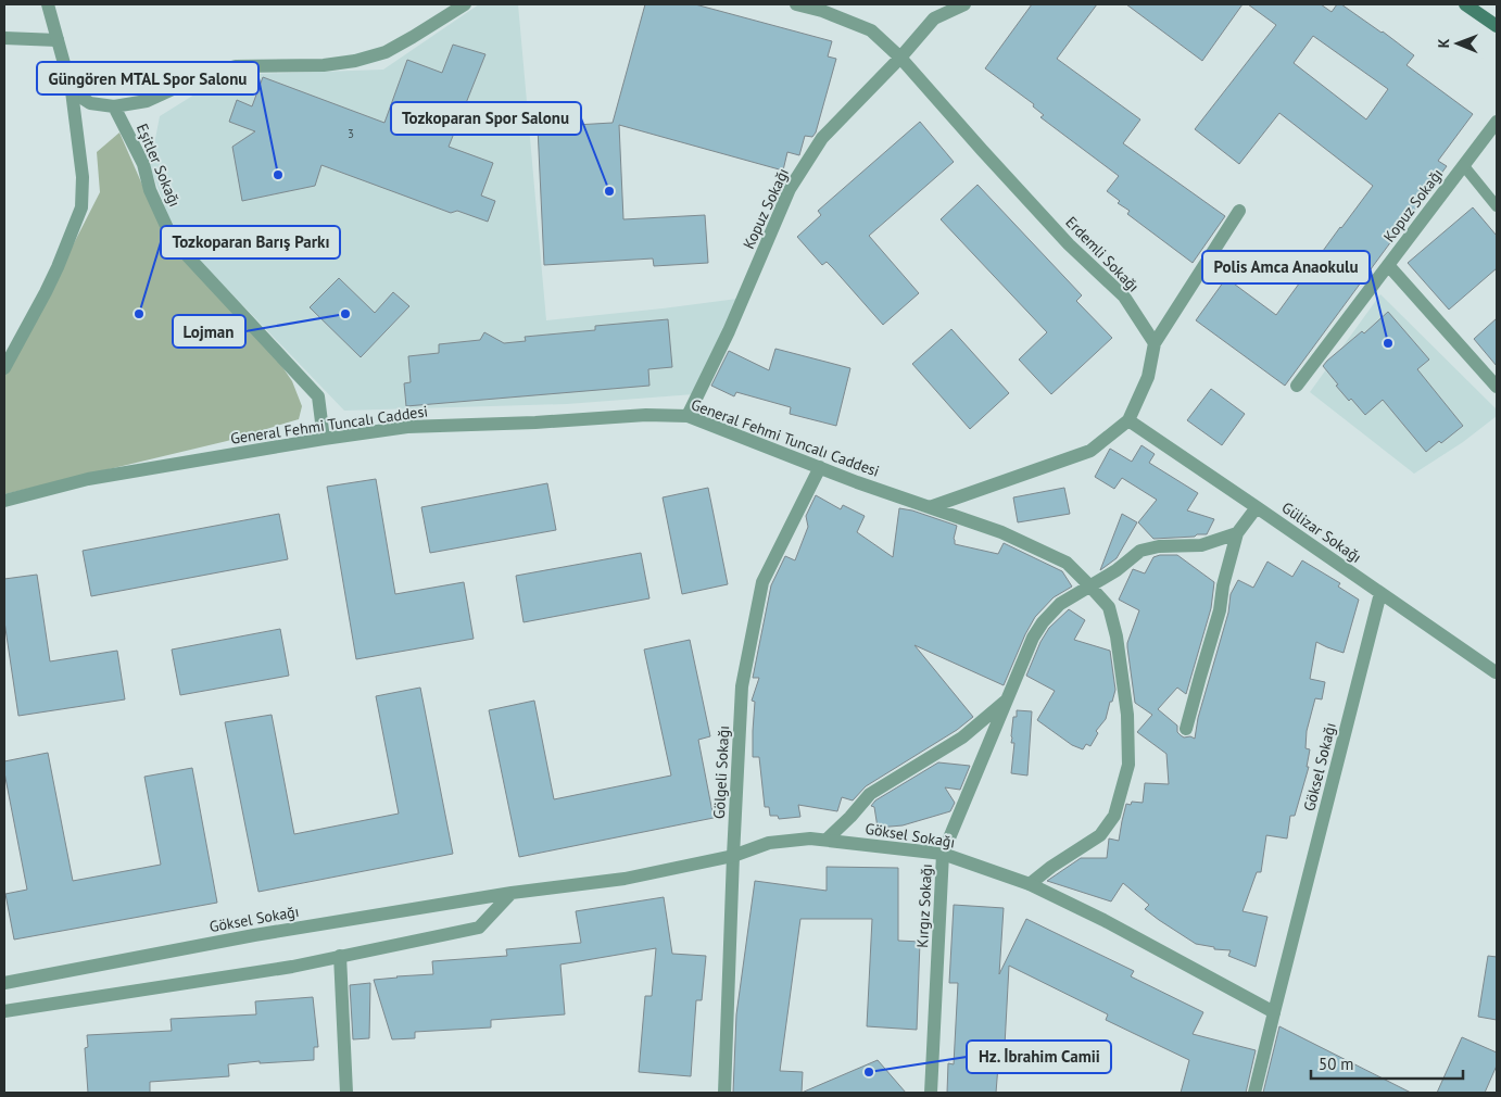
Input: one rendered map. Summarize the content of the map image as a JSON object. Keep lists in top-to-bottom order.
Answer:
{
  "streets": {
    "street": [
      "Eşitler Sokağı",
      "Kopuz Sokağı",
      "Erdemli Sokağı",
      "General Fehmi Tuncalı Caddesi",
      "Gülizar Sokağı",
      "Göksel Sokağı",
      "Gölgeli Sokağı",
      "Kırgız Sokağı"
    ]
  },
  "crossings": [
    ["Eşitler Sokağı", "General Fehmi Tuncalı Caddesi"],
    ["Kopuz Sokağı", "Erdemli Sokağı"],
    ["Kopuz Sokağı", "General Fehmi Tuncalı Caddesi"],
    ["General Fehmi Tuncalı Caddesi", "Göksel Sokağı"],
    ["General Fehmi Tuncalı Caddesi", "Gölgeli Sokağı"],
    ["General Fehmi Tuncalı Caddesi", "Kırgız Sokağı"],
    ["Gülizar Sokağı", "Göksel Sokağı"],
    ["Göksel Sokağı", "Gölgeli Sokağı"],
    ["Göksel Sokağı", "Kırgız Sokağı"]
  ],
  "places": [
    "Güngören MTAL Spor Salonu",
    "Tozkoparan Spor Salonu",
    "Tozkoparan Barış Parkı",
    "Lojman",
    "Polis Amca Anaokulu",
    "Hz. İbrahim Camii"
  ],
  "house_numbers": ["3"],
  "scale_bar": "50 m",
  "north": "left"
}
